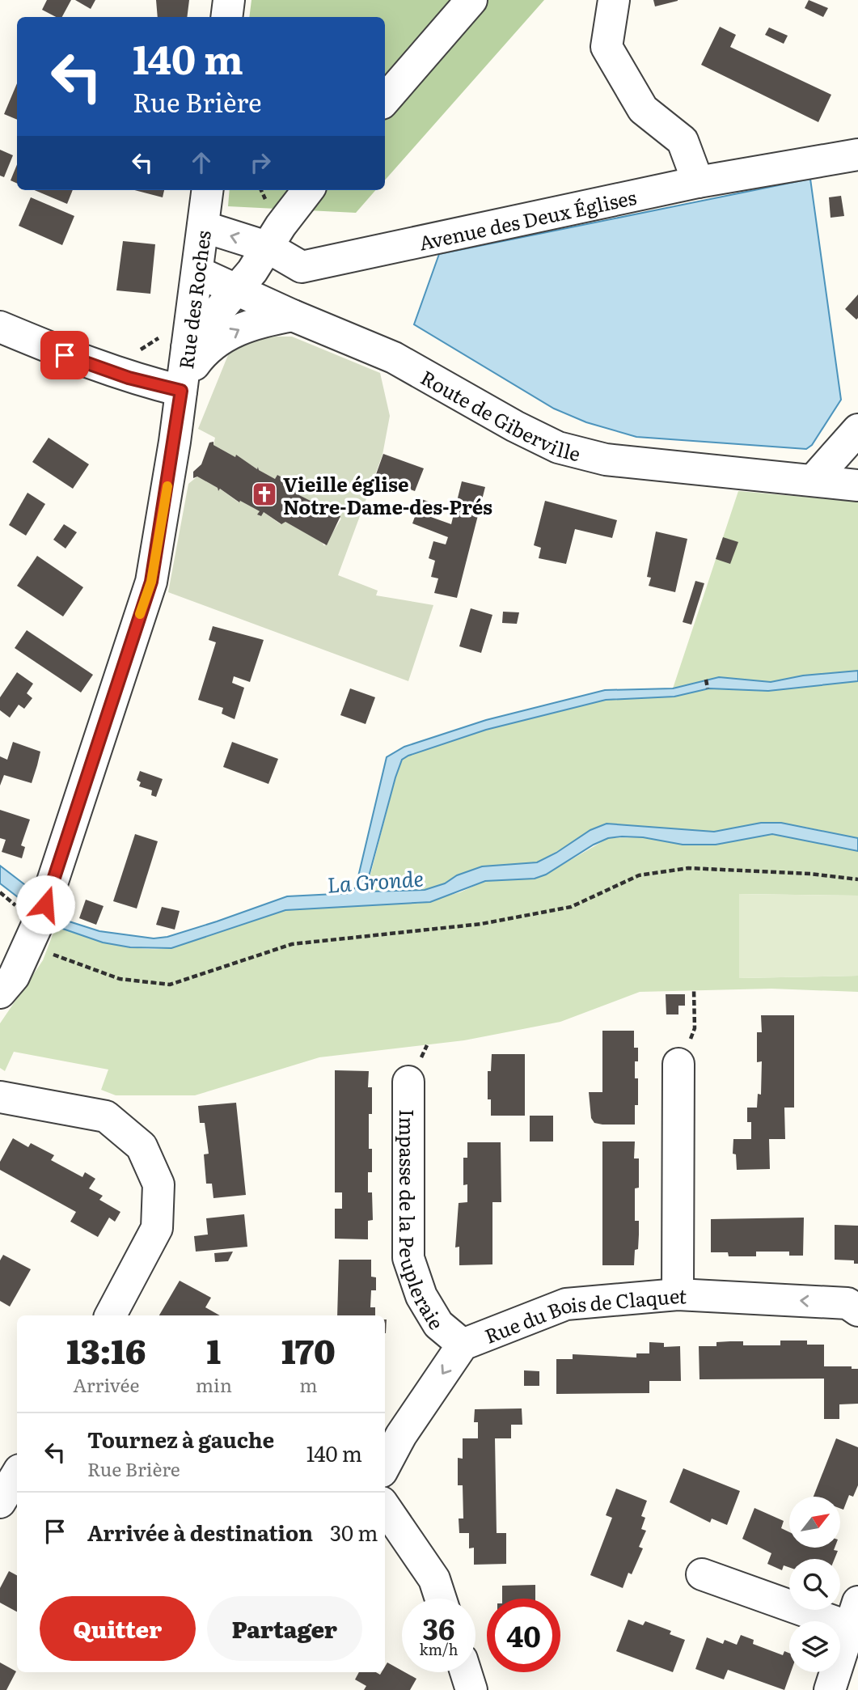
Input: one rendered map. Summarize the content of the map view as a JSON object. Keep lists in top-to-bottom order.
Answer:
{
  "streets": {
    "street": [
      "Avenue des Deux Églises",
      "Rue des Roches",
      "Route de Giberville",
      "Impasse de la Peupleraie",
      "Rue du Bois de Claquet"
    ]
  },
  "crossings": [
    ["Avenue des Deux Églises", "Rue des Roches"],
    ["Rue des Roches", "Route de Giberville"],
    ["Impasse de la Peupleraie", "Rue du Bois de Claquet"]
  ],
  "one_way": ["Rue du Bois de Claquet"],
  "water": ["La Gronde"],
  "places": {
    "church": ["Vieille église Notre-Dame-des-Prés"]
  },
  "north": "top right",
  "page": {
    "turn": ["140 m", "Rue Brière"],
    "eta": [
      "13:16",
      "Arrivée",
      "1",
      "min",
      "170",
      "m"
    ],
    "list": [
      {
        "name": "Tournez à gauche",
        "note": "Rue Brière",
        "value": "140 m"
      },
      {
        "name": "Arrivée à destination",
        "value": "30 m"
      }
    ],
    "buttons": ["Quitter", "Partager"],
    "speed": "36 km/h",
    "limit": "40"
  }
}
